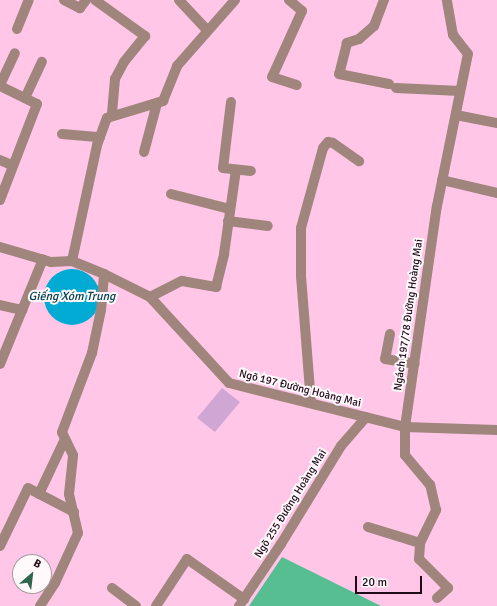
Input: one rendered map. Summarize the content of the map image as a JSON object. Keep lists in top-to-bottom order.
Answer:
{
  "streets": {
    "lane": ["Ngách 197/78 Đường Hoàng Mai", "Ngõ 197 Đường Hoàng Mai", "Ngõ 255 Đường Hoàng Mai"]
  },
  "crossings": [
    ["Ngách 197/78 Đường Hoàng Mai", "Ngõ 197 Đường Hoàng Mai"],
    ["Ngõ 197 Đường Hoàng Mai", "Ngõ 255 Đường Hoàng Mai"]
  ],
  "water": ["Giếng Xóm Trung"],
  "scale_bar": "20 m",
  "north": "top right"
}
